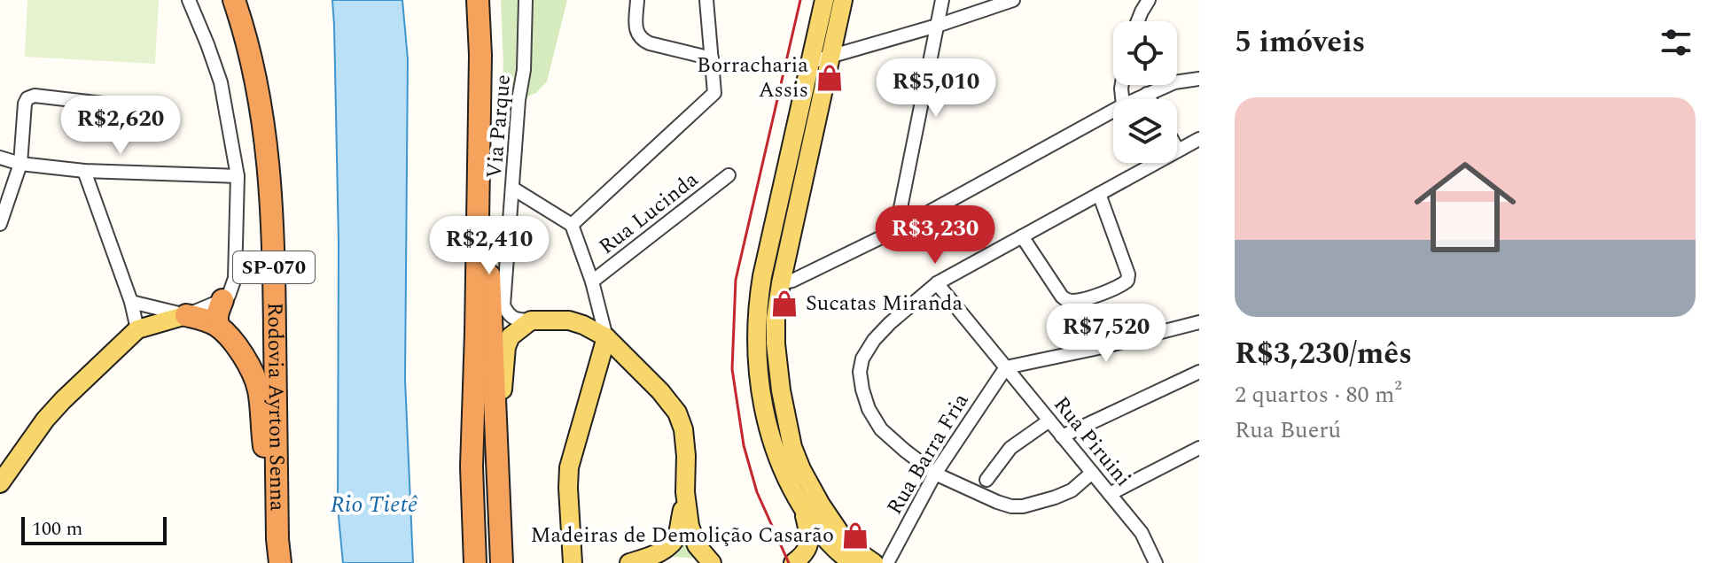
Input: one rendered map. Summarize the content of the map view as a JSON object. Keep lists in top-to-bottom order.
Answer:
{
  "streets": {
    "highway": ["SP-070", "Rodovia Ayrton Senna"],
    "street": [
      "Via Parque",
      "Rua Lucinda",
      "Rua Piruini",
      "Rua Barra Fria"
    ]
  },
  "crossings": [
    ["Rua Piruini", "Rua Barra Fria"]
  ],
  "water": ["Rio Tietê"],
  "places": {
    "shop": ["Borracharia Assis", "Sucatas Miranda", "Madeiras de Demolição Casarão"]
  },
  "scale_bar": "100 m",
  "page": {
    "heading": "5 imóveis",
    "price": [
      "R$5,010",
      "R$2,620",
      "R$3,230",
      "R$2,410",
      "R$7,520"
    ],
    "list": [
      {
        "name": "R$3,230/mês",
        "note": "2 quartos · 80 m² · Rua Buerú"
      }
    ],
    "scale": "100 m"
  }
}
